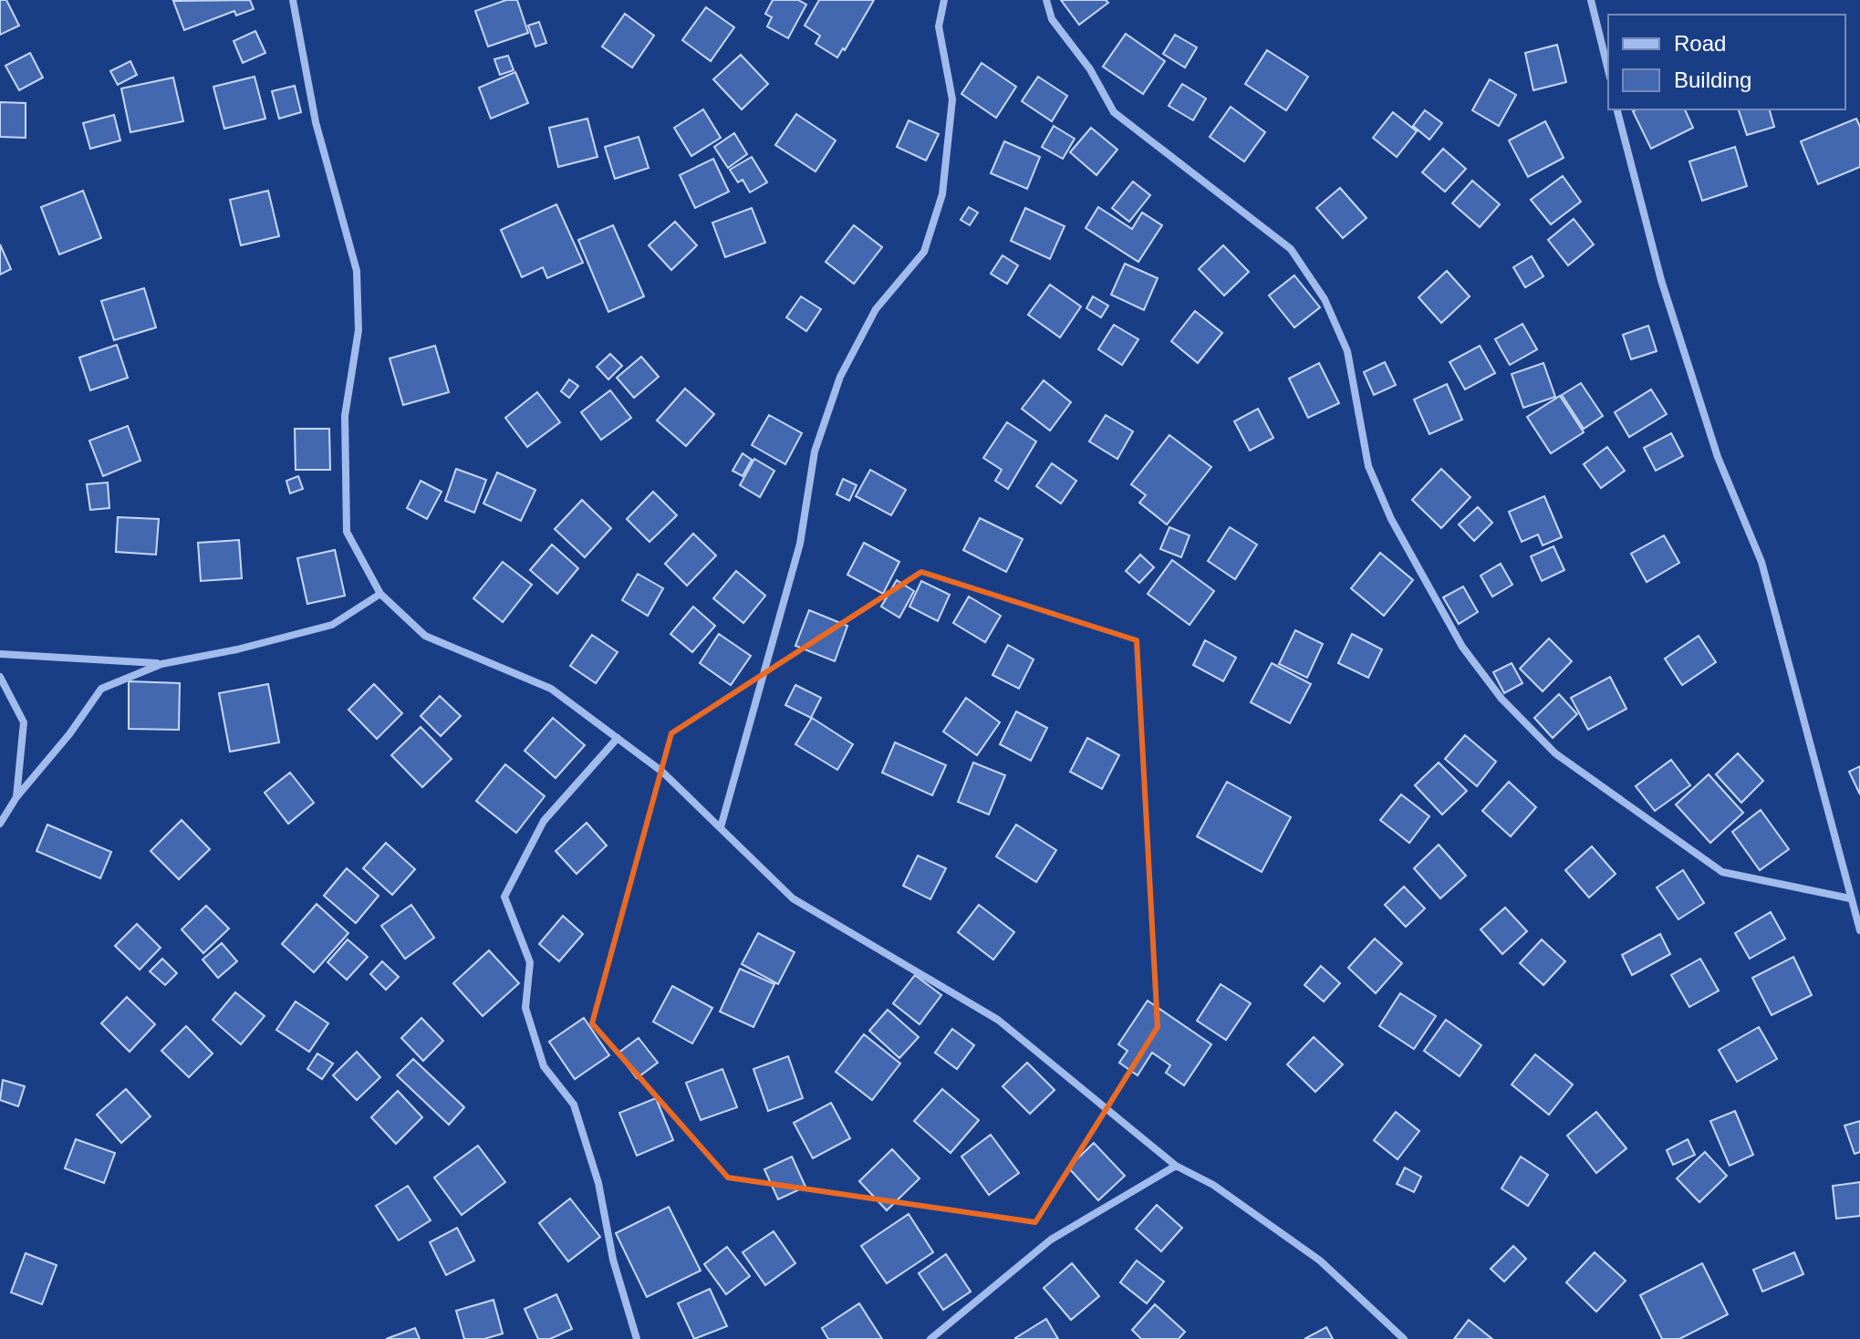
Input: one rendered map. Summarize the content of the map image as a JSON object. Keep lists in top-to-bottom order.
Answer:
{
  "legend": ["Road", "Building"]
}
